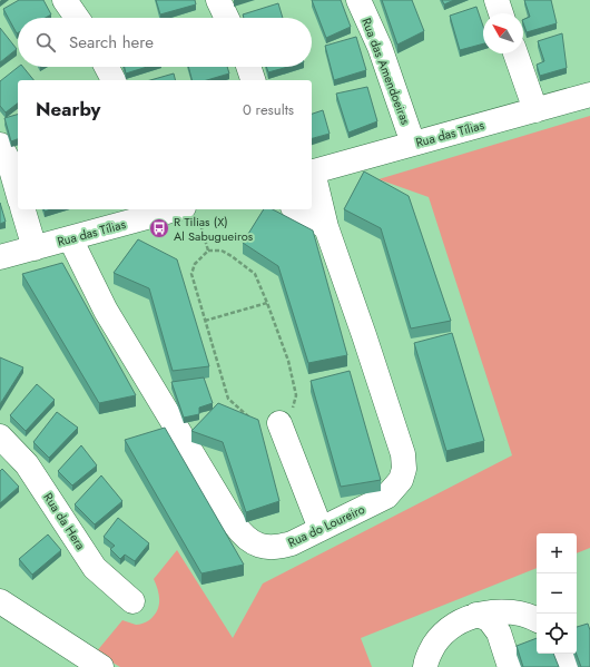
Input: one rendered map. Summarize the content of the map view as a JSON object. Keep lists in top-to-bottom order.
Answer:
{
  "streets": {
    "street": [
      "Rua das Amendoeiras",
      "Rua das Tílias",
      "Rua da Hera",
      "Rua do Loureiro"
    ]
  },
  "crossings": [
    ["Rua das Amendoeiras", "Rua das Tílias"],
    ["Rua das Tílias", "Rua do Loureiro"]
  ],
  "places": {
    "bus stop": ["R Tilias (X) Al Sabugueiros"]
  },
  "north": "top left",
  "page": {
    "search": "Search here",
    "heading": ["Nearby", "0 results"],
    "map_buttons": ["+", "−"]
  }
}
